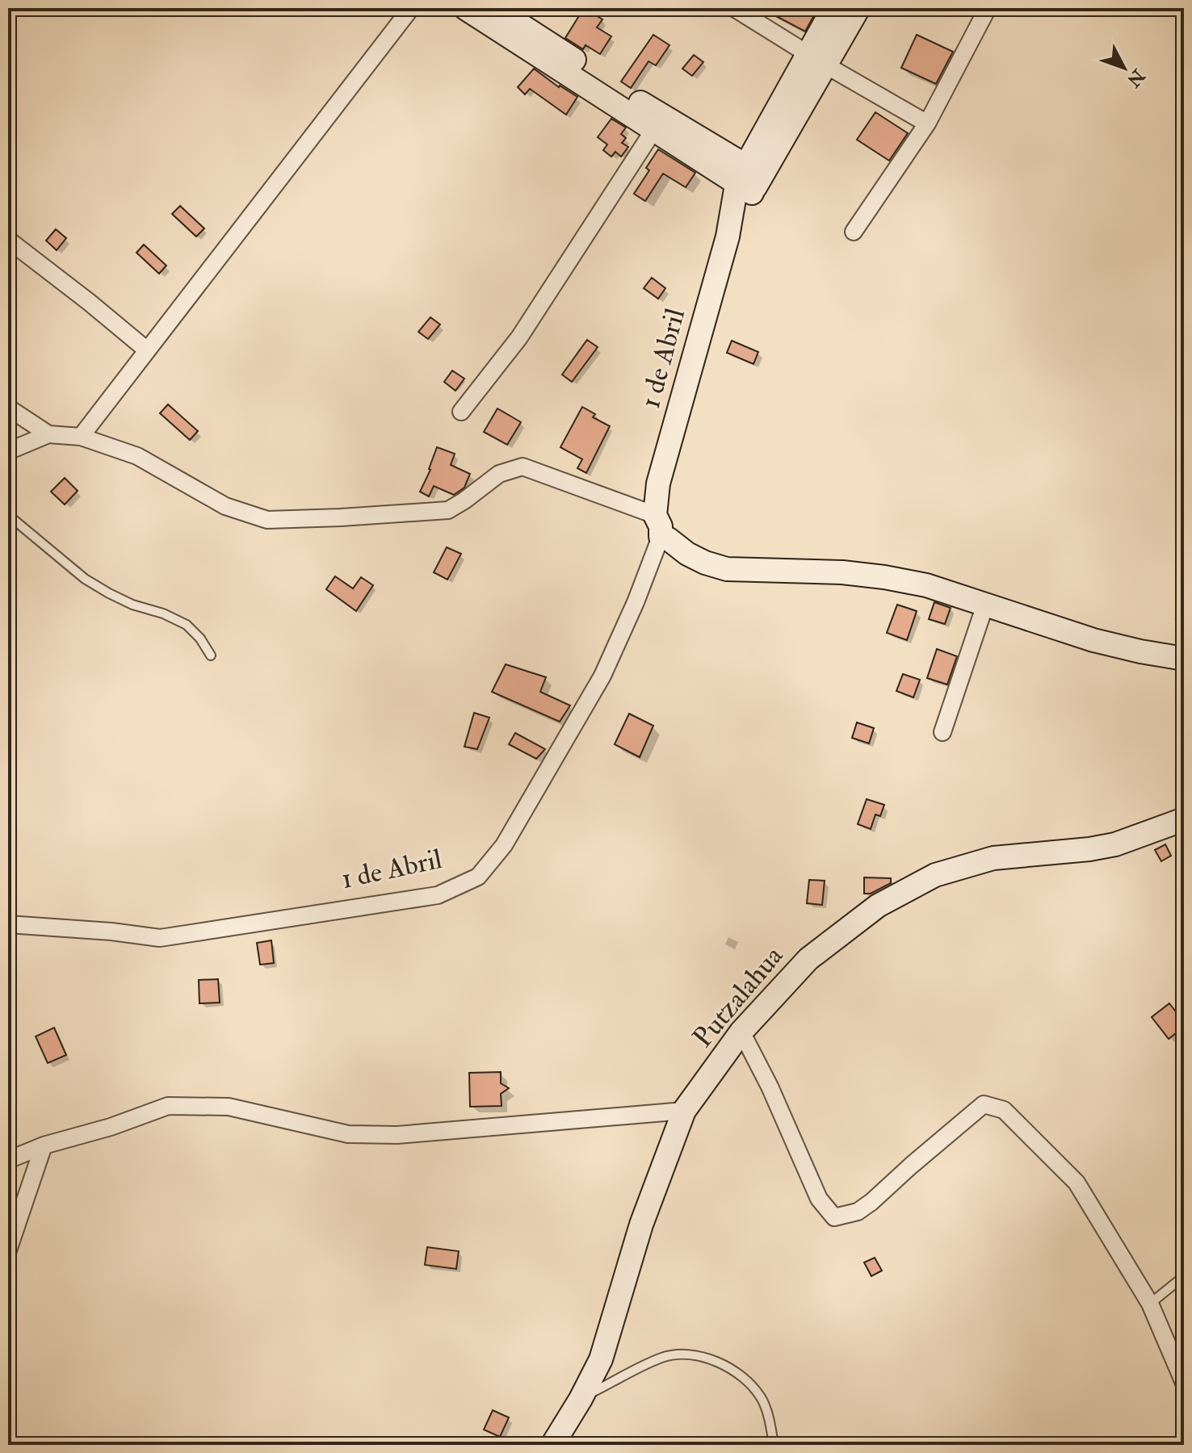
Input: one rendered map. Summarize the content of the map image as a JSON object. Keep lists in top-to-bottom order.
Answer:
{
  "streets": {
    "street": ["1 de Abril", "Putzalahua"]
  },
  "north": "bottom right"
}
